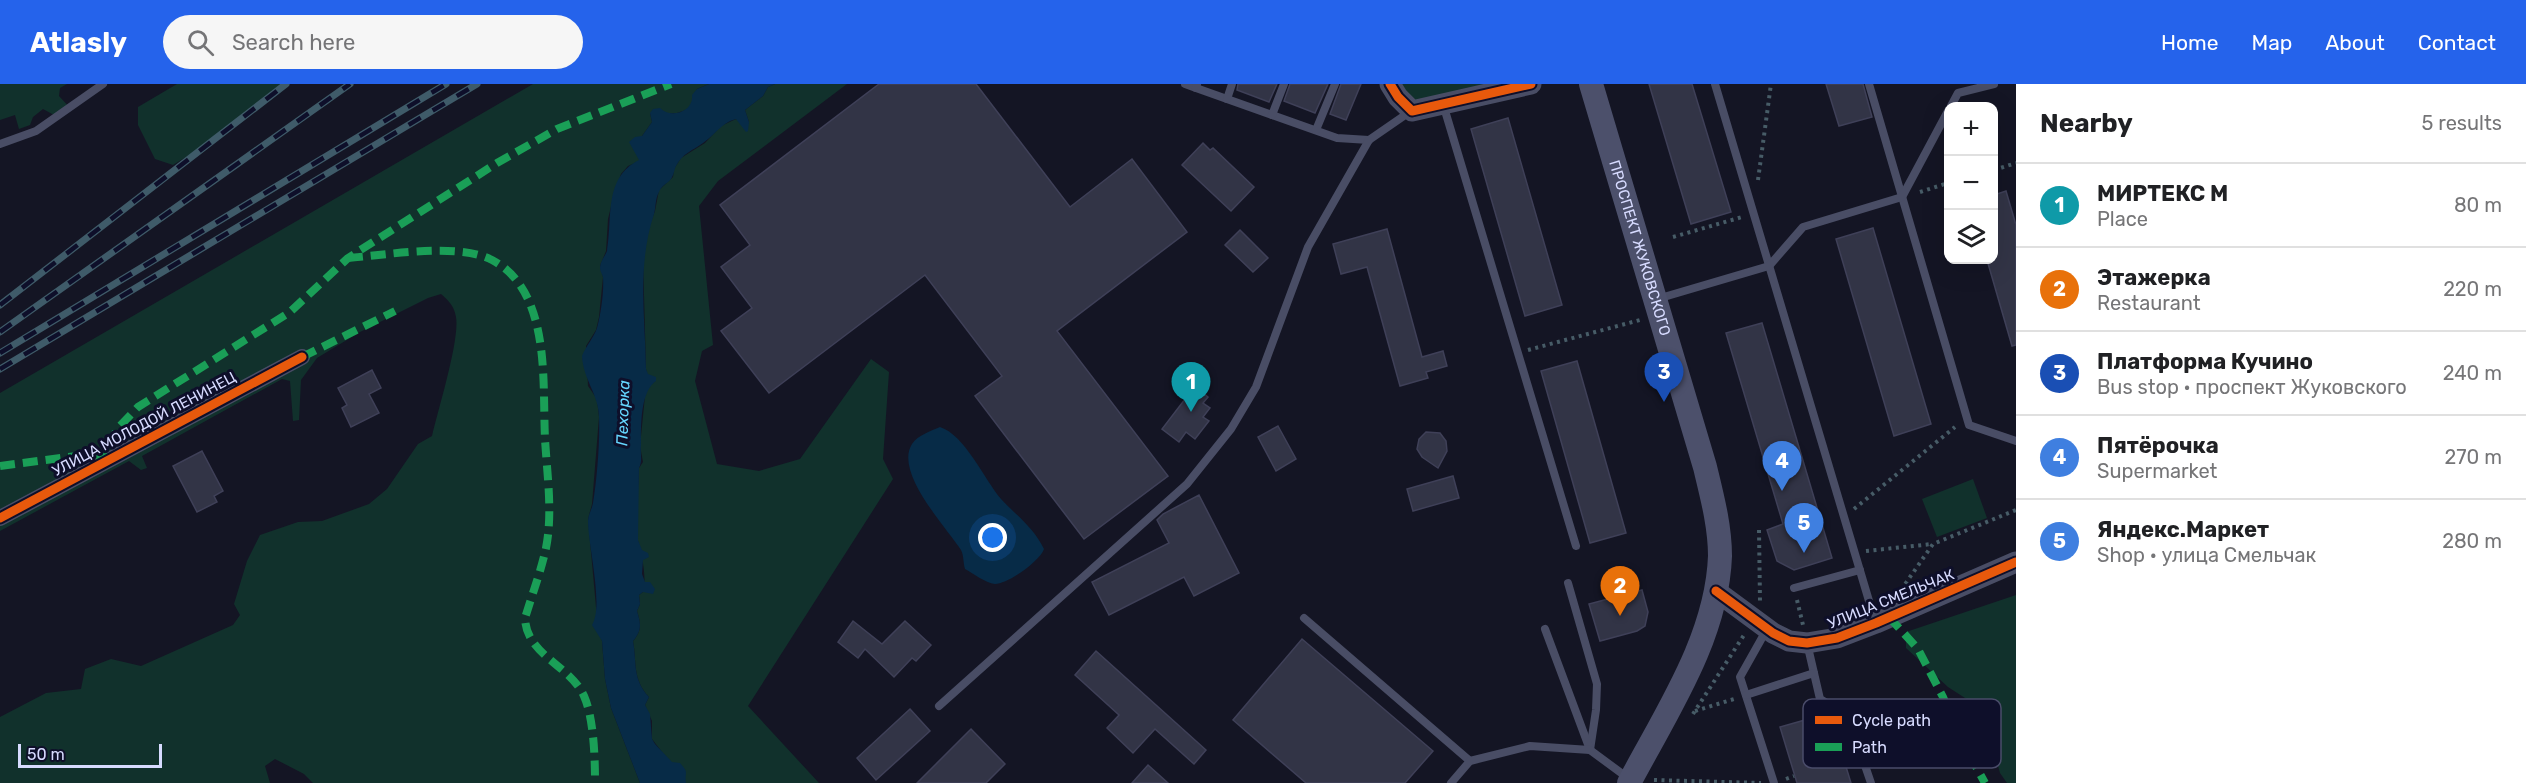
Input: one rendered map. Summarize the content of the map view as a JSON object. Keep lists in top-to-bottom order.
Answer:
{
  "streets": {
    "main road": ["ПРОСПЕКТ ЖУКОВСКОГО"],
    "street": ["УЛИЦА МОЛОДОЙ ЛЕНИНЕЦ", "УЛИЦА СМЕЛЬЧАК"]
  },
  "crossings": [
    ["ПРОСПЕКТ ЖУКОВСКОГО", "УЛИЦА СМЕЛЬЧАК"]
  ],
  "water": ["Пехорка"],
  "legend": ["Cycle path", "Path"],
  "scale_bar": "50 m",
  "page": {
    "header": "Atlasly",
    "search": "Search here",
    "nav": [
      "Home",
      "Map",
      "About",
      "Contact"
    ],
    "heading": ["Nearby", "5 results"],
    "map_buttons": ["+", "−"],
    "list": [
      {
        "mark": "1",
        "name": "МИРТЕКС М",
        "note": "Place",
        "value": "80 m"
      },
      {
        "mark": "2",
        "name": "Этажерка",
        "note": "Restaurant",
        "value": "220 m"
      },
      {
        "mark": "3",
        "name": "Платформа Кучино",
        "note": "Bus stop · проспект Жуковского",
        "value": "240 m"
      },
      {
        "mark": "4",
        "name": "Пятёрочка",
        "note": "Supermarket",
        "value": "270 m"
      },
      {
        "mark": "5",
        "name": "Яндекс.Маркет",
        "note": "Shop · улица Смельчак",
        "value": "280 m"
      }
    ],
    "pins": [
      "3",
      "1",
      "4",
      "5",
      "2"
    ],
    "scale": "50 m"
  }
}
